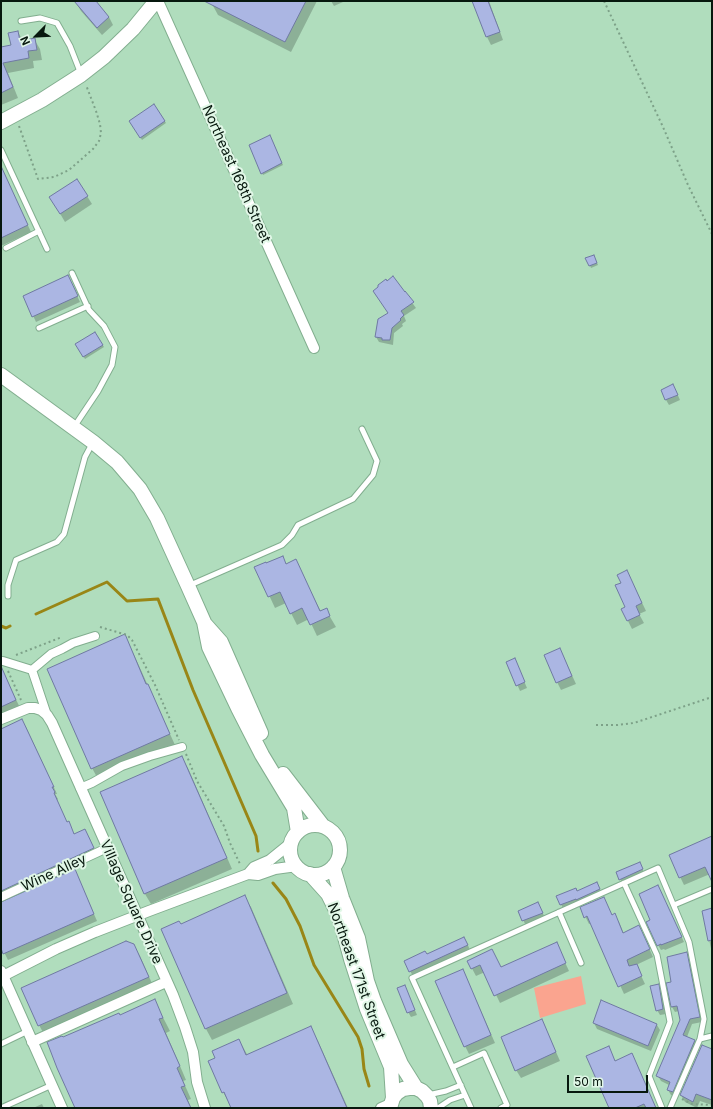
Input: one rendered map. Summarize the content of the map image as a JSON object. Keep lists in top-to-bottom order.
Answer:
{
  "streets": {
    "main road": ["Northeast 171st Street"],
    "street": ["Northeast 168th Street", "Wine Alley", "Village Square Drive"]
  },
  "crossings": [
    ["Wine Alley", "Village Square Drive"]
  ],
  "scale_bar": "50 m",
  "north": "bottom left"
}
